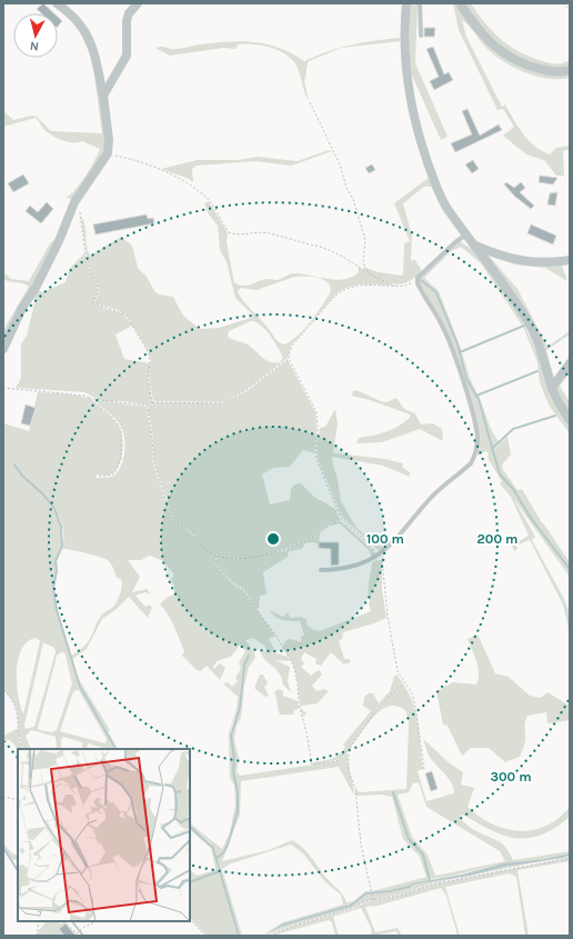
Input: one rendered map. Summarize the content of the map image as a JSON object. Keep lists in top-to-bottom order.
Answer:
{
  "north": "bottom",
  "rings": ["100 m", "200 m", "300 m"]
}
